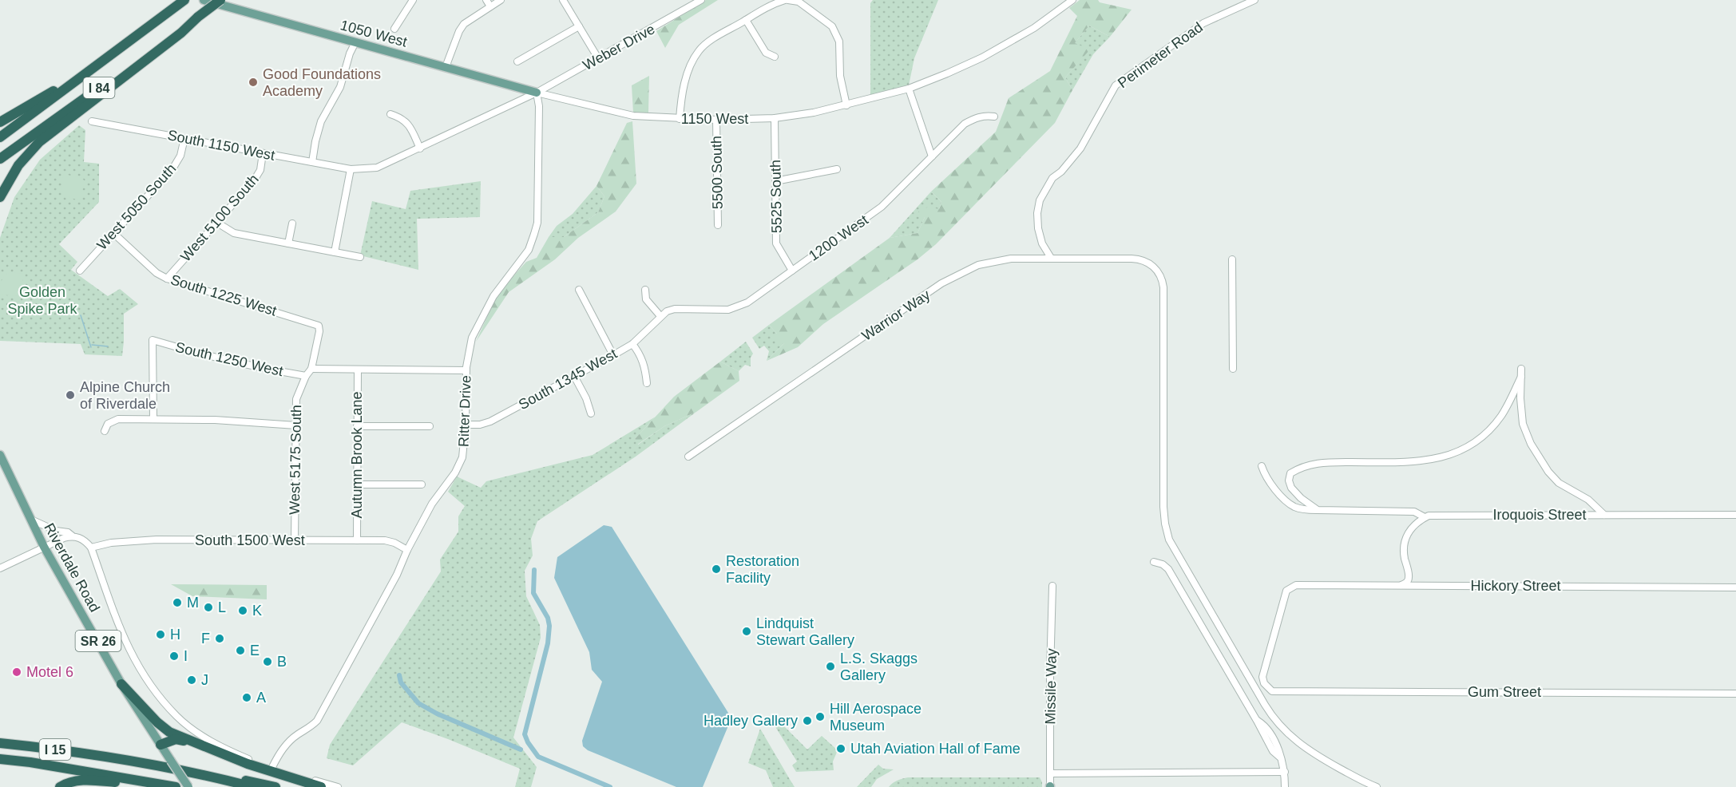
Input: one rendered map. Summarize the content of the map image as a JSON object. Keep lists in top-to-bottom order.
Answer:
{
  "streets": {
    "highway": ["I 84", "I 15"],
    "main road": ["1050 West", "Riverdale Road", "SR 26"],
    "street": [
      "Weber Drive",
      "Perimeter Road",
      "1150 West",
      "South 1150 West",
      "5500 South",
      "5525 South",
      "West 5050 South",
      "West 5100 South",
      "1200 West",
      "South 1225 West",
      "Warrior Way",
      "South 1250 West",
      "South 1345 West",
      "Ritter Drive",
      "Autumn Brook Lane",
      "West 5175 South",
      "Iroquois Street",
      "South 1500 West",
      "Hickory Street",
      "Missile Way",
      "Gum Street"
    ]
  },
  "crossings": [
    ["1050 West", "Weber Drive"],
    ["1050 West", "1150 West"],
    ["1050 West", "Ritter Drive"],
    ["Weber Drive", "1150 West"],
    ["Weber Drive", "Ritter Drive"],
    ["Perimeter Road", "Warrior Way"],
    ["1150 West", "5500 South"],
    ["1150 West", "5525 South"],
    ["1150 West", "Ritter Drive"],
    ["South 1150 West", "West 5050 South"],
    ["South 1150 West", "West 5100 South"],
    ["5525 South", "1200 West"],
    ["West 5050 South", "South 1225 West"],
    ["West 5100 South", "South 1225 West"],
    ["1200 West", "South 1345 West"],
    ["South 1225 West", "West 5175 South"],
    ["South 1250 West", "West 5175 South"],
    ["South 1345 West", "Ritter Drive"],
    ["Ritter Drive", "South 1500 West"],
    ["Autumn Brook Lane", "South 1500 West"],
    ["West 5175 South", "South 1500 West"],
    ["Hickory Street", "Gum Street"]
  ],
  "parks": ["Golden Spike Park"],
  "places": [
    "Good Foundations Academy",
    "Alpine Church of Riverdale",
    "Restoration Facility",
    "M",
    "L",
    "K",
    "Lindquist Stewart Gallery",
    "H",
    "F",
    "E",
    "I",
    "B",
    "L.S. Skaggs Gallery",
    "Motel 6",
    "J",
    "A",
    "Hill Aerospace Museum",
    "Hadley Gallery",
    "Utah Aviation Hall of Fame"
  ]
}
